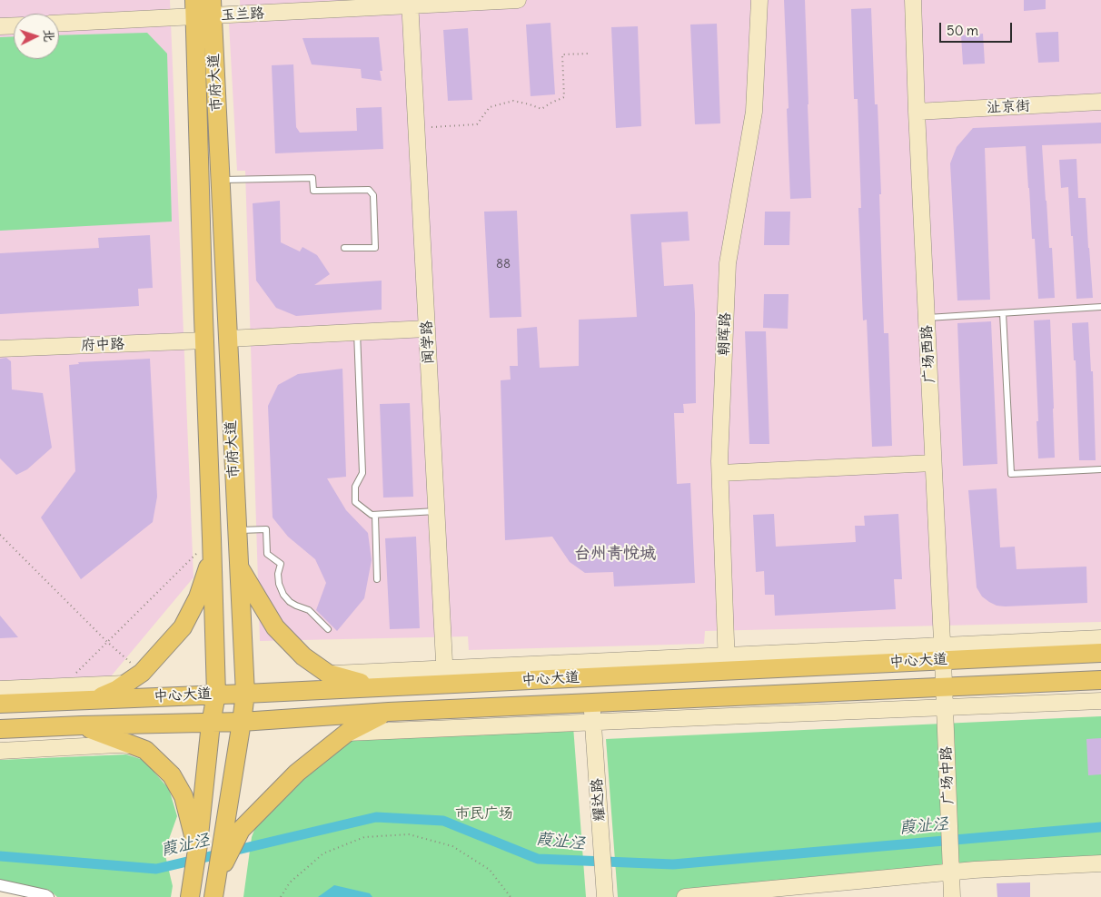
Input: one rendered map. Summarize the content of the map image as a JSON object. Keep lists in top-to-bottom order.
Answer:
{
  "streets": {
    "main road": ["市府大道", "中心大道"],
    "street": [
      "玉兰路",
      "沚京街",
      "朝晖路",
      "闻学路",
      "府中路",
      "广场西路",
      "广场中路",
      "耀达路"
    ]
  },
  "crossings": [
    ["玉兰路", "市府大道"],
    ["玉兰路", "闻学路"],
    ["市府大道", "府中路"],
    ["市府大道", "中心大道"],
    ["沚京街", "广场西路"],
    ["朝晖路", "中心大道"],
    ["闻学路", "中心大道"],
    ["广场西路", "中心大道"],
    ["广场西路", "广场中路"],
    ["中心大道", "耀达路"]
  ],
  "districts": ["台州青悦城"],
  "water": ["葭沚泾"],
  "parks": ["市民广场"],
  "house_numbers": ["88"],
  "scale_bar": "50 m",
  "north": "right"
}
